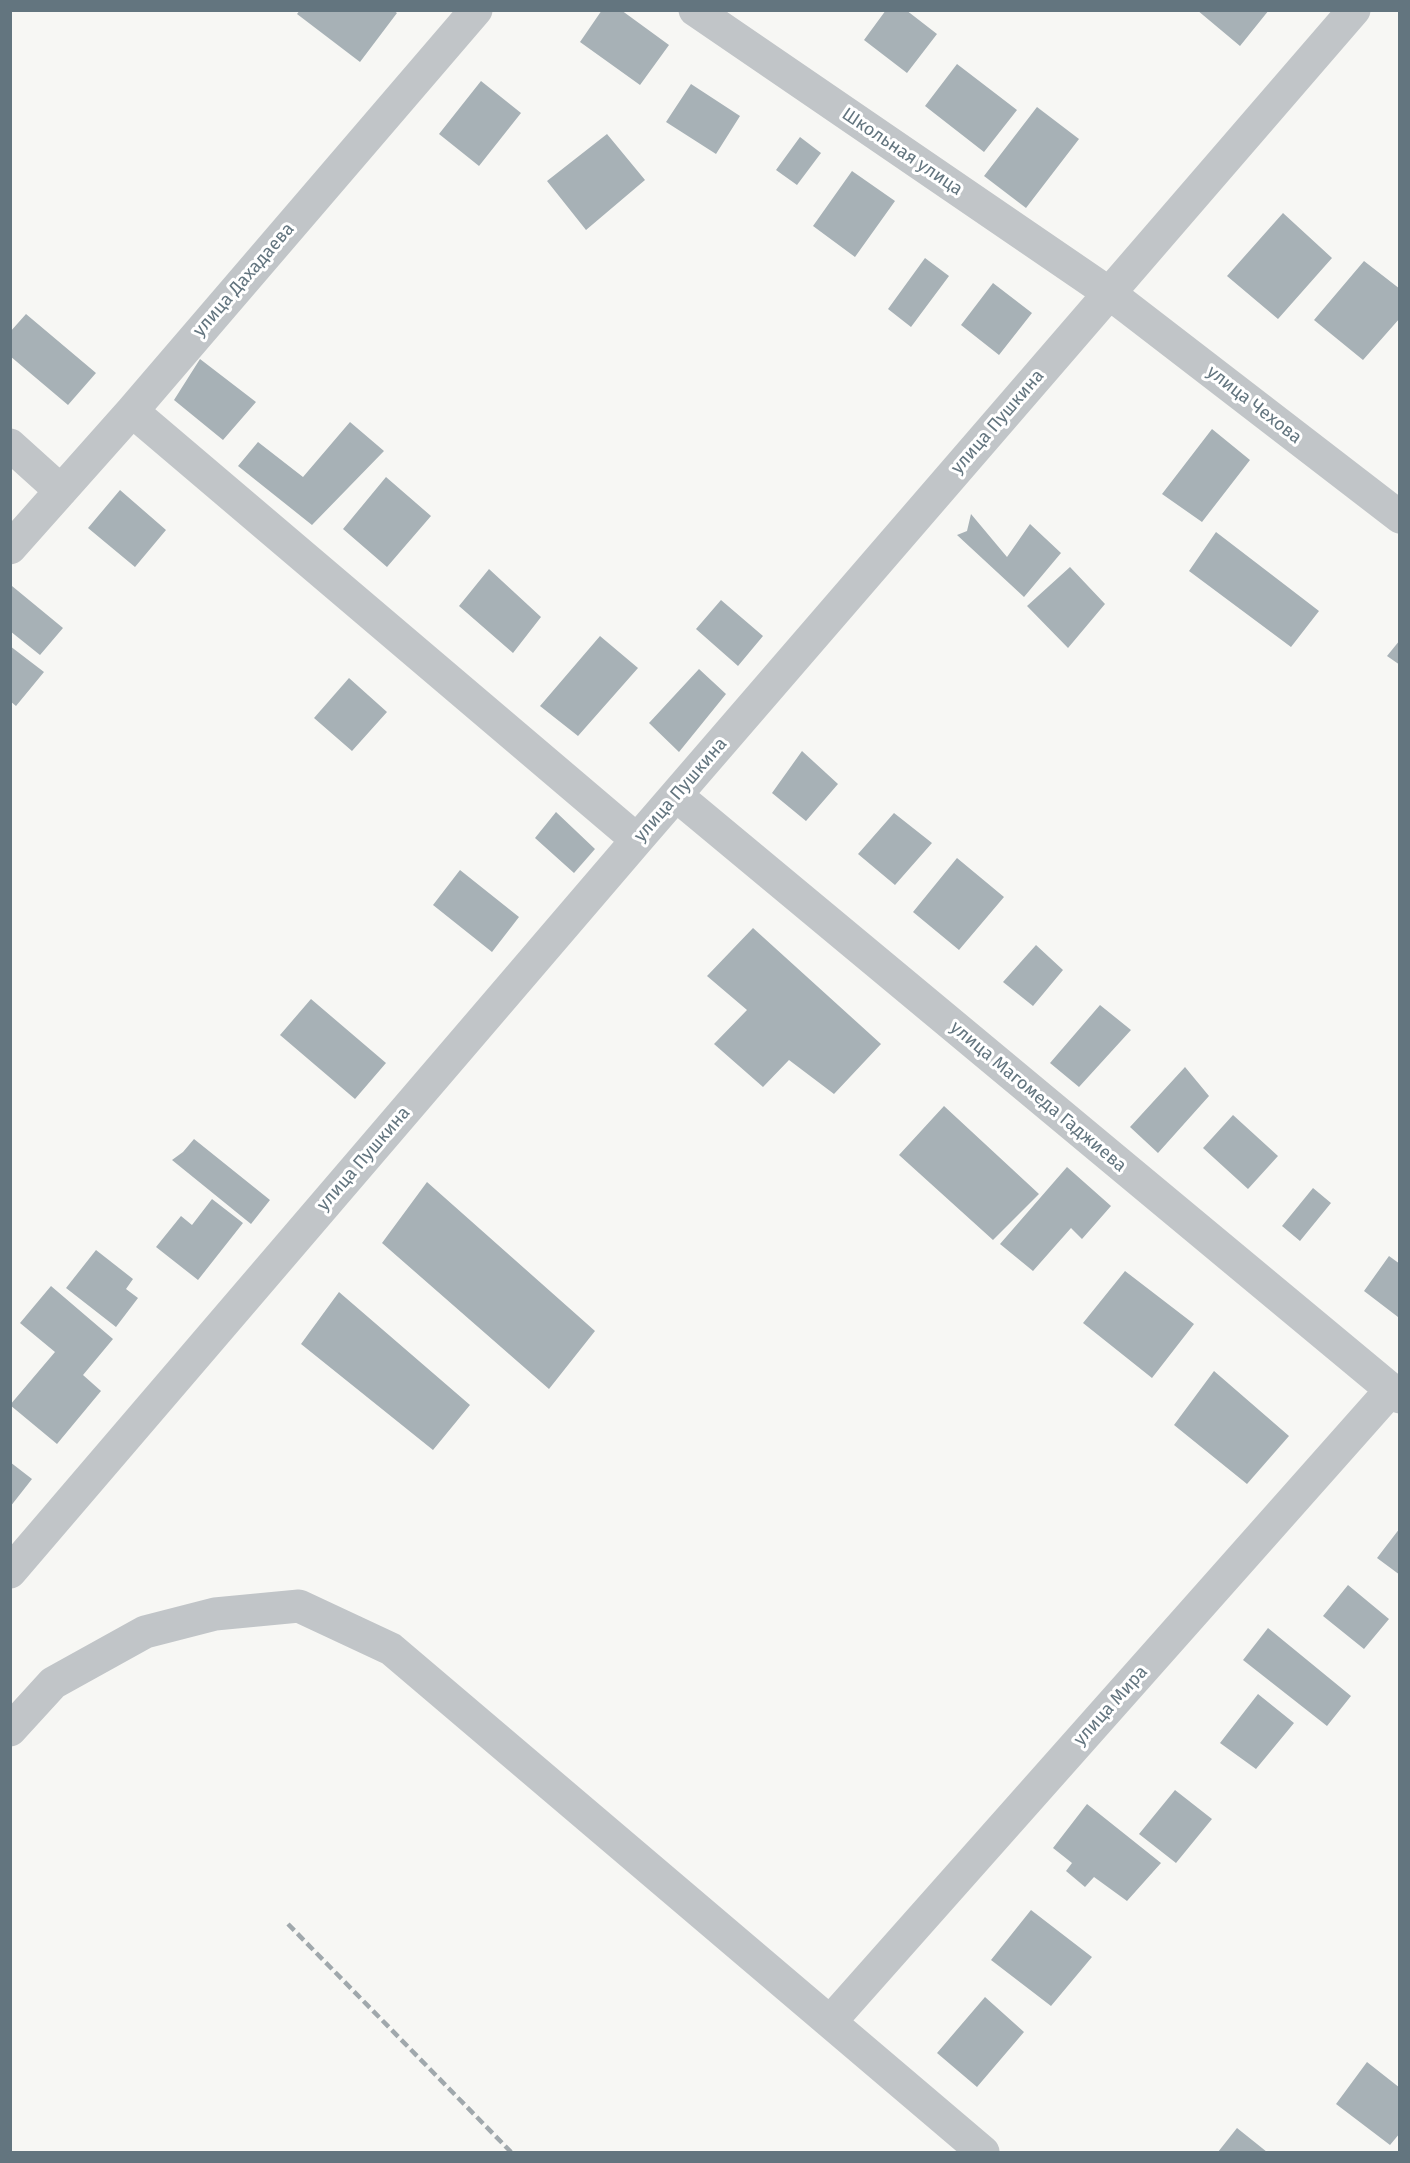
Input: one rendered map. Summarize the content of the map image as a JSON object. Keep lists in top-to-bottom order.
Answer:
{
  "streets": {
    "street": [
      "Школьная улица",
      "улица Дахадаева",
      "улица Чехова",
      "улица Пушкина",
      "улица Магомеда Гаджиева",
      "улица Мира"
    ]
  },
  "crossings": [
    ["Школьная улица", "улица Чехова"],
    ["Школьная улица", "улица Пушкина"],
    ["улица Чехова", "улица Пушкина"],
    ["улица Пушкина", "улица Магомеда Гаджиева"],
    ["улица Магомеда Гаджиева", "улица Мира"]
  ]
}
